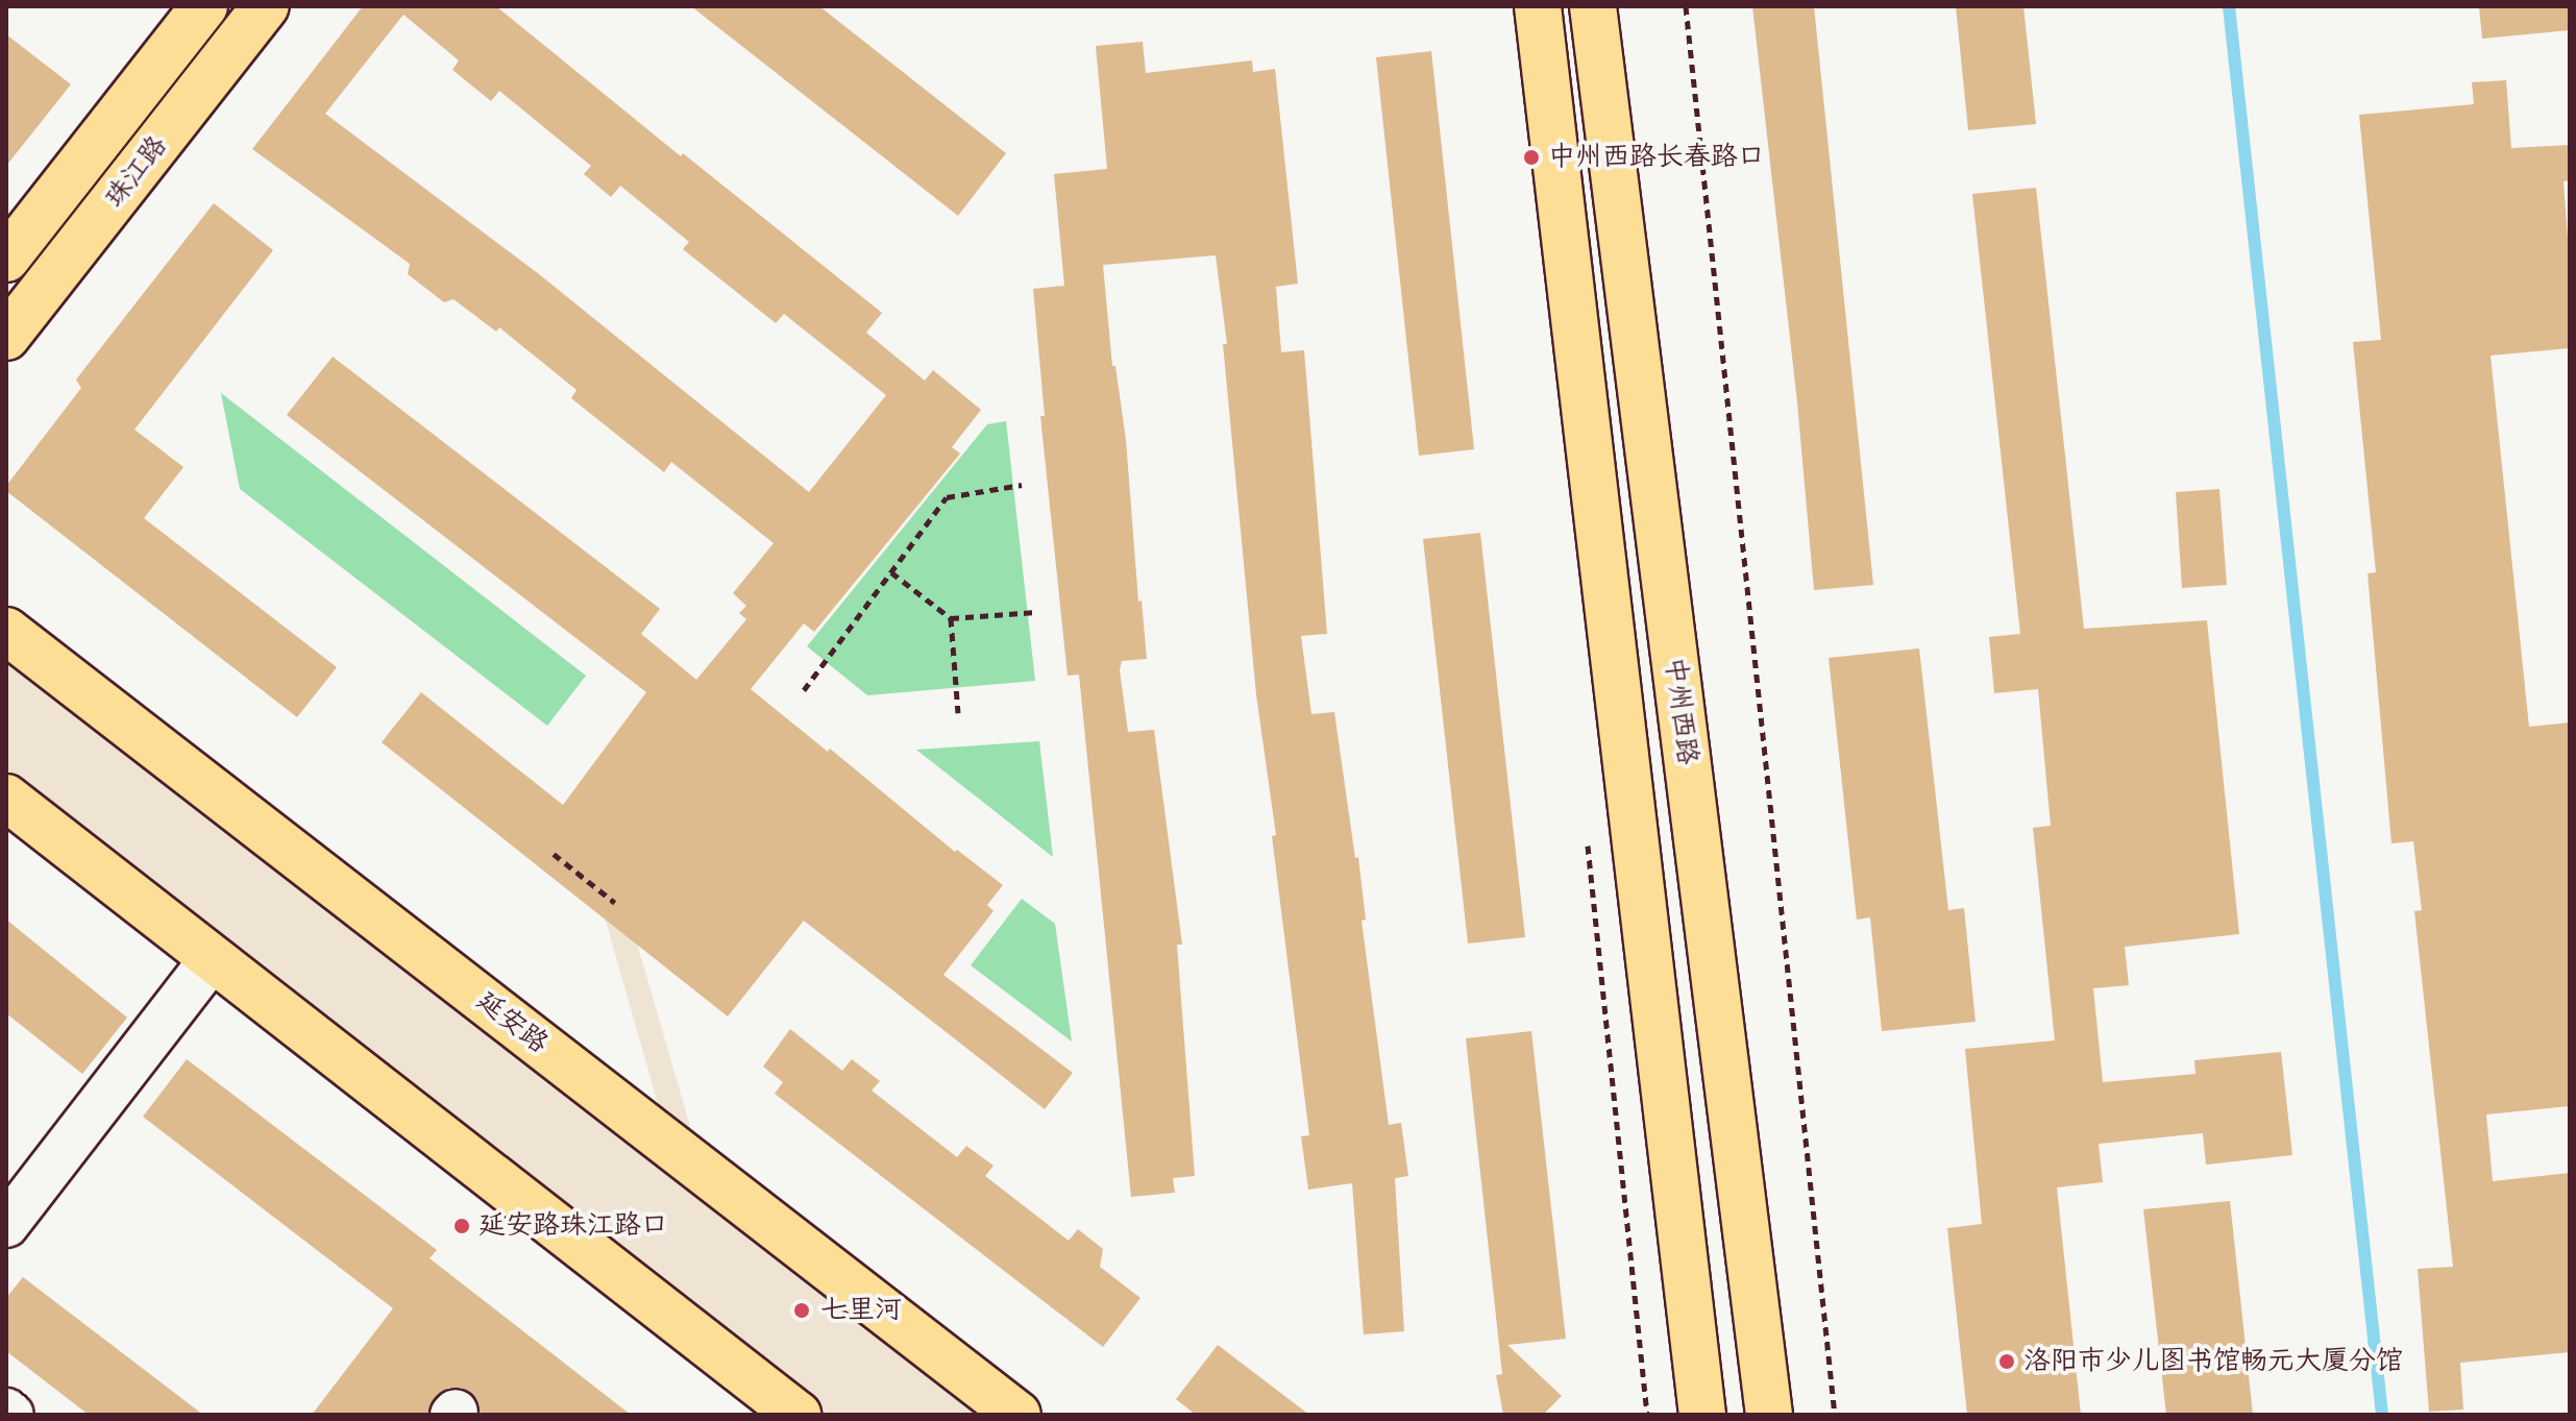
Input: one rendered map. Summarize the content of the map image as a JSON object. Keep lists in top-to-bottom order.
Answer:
{
  "streets": {
    "main road": ["珠江路", "中州西路", "延安路"]
  },
  "places": [
    "中州西路长春路口",
    "延安路珠江路口",
    "七里河",
    "洛阳市少儿图书馆畅元大厦分馆"
  ]
}
